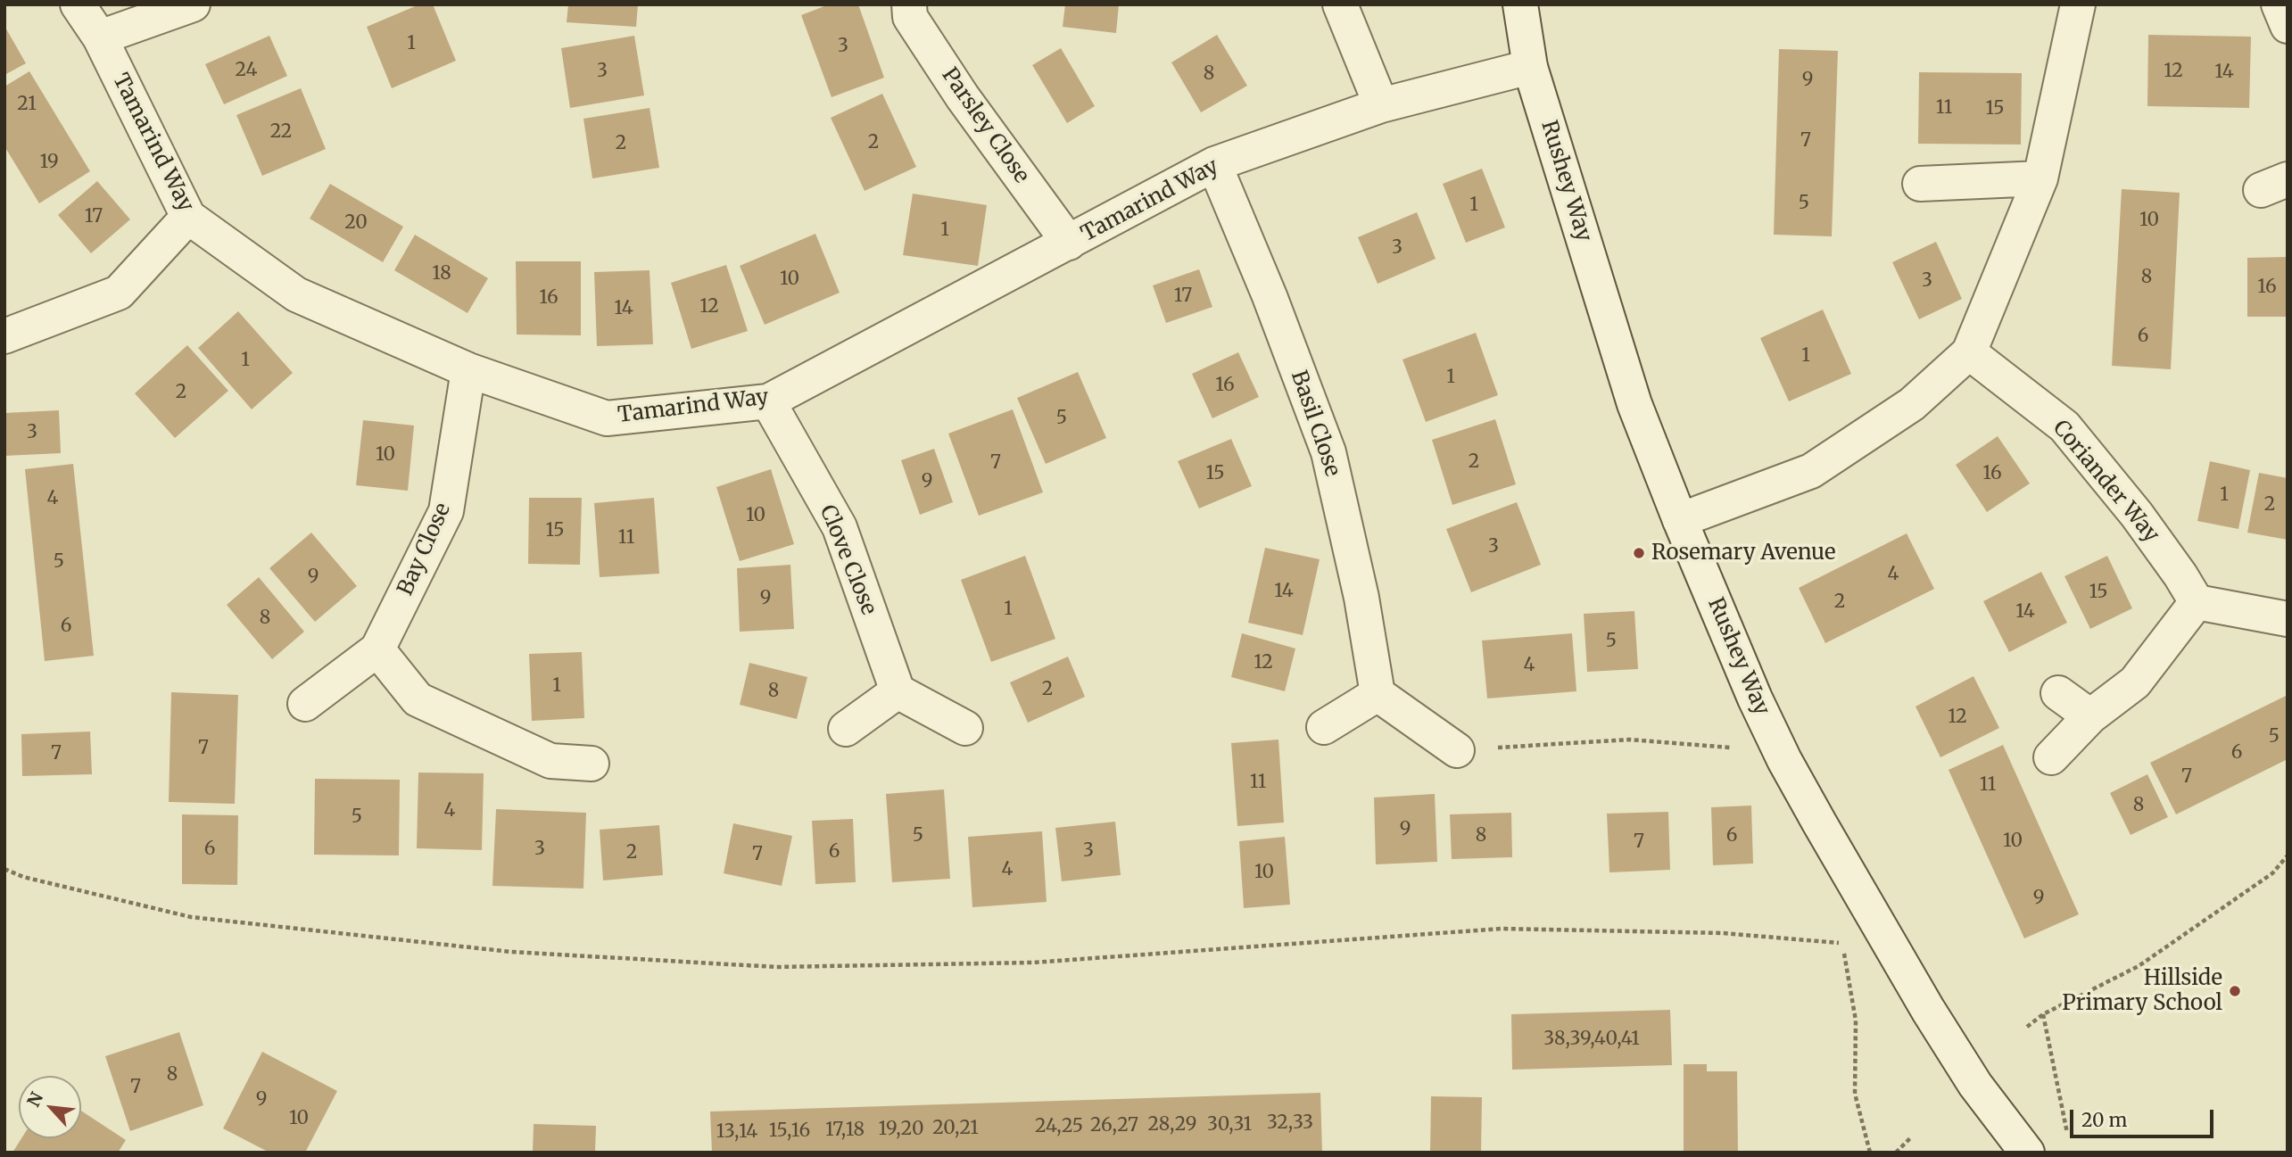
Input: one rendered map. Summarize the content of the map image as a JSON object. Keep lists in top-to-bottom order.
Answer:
{
  "streets": {
    "street": [
      "Parsley Close",
      "Tamarind Way",
      "Rushey Way",
      "Basil Close",
      "Coriander Way",
      "Bay Close",
      "Clove Close"
    ]
  },
  "crossings": [
    ["Parsley Close", "Tamarind Way"],
    ["Tamarind Way", "Rushey Way"],
    ["Tamarind Way", "Basil Close"],
    ["Tamarind Way", "Bay Close"],
    ["Tamarind Way", "Clove Close"]
  ],
  "places": ["Rosemary Avenue", "Hillside Primary School"],
  "house_numbers": [
    "1",
    "3",
    "24",
    "3",
    "12",
    "14",
    "8",
    "9",
    "21",
    "11",
    "15",
    "22",
    "7",
    "2",
    "2",
    "19",
    "5",
    "1",
    "17",
    "10",
    "20",
    "1",
    "3",
    "18",
    "8",
    "10",
    "3",
    "16",
    "17",
    "16",
    "12",
    "14",
    "6",
    "1",
    "1",
    "1",
    "16",
    "2",
    "5",
    "3",
    "10",
    "2",
    "7",
    "15",
    "16",
    "9",
    "1",
    "4",
    "2",
    "10",
    "15",
    "11",
    "3",
    "5",
    "4",
    "9",
    "14",
    "15",
    "9",
    "2",
    "1",
    "14",
    "8",
    "6",
    "5",
    "12",
    "4",
    "1",
    "2",
    "8",
    "12",
    "5",
    "7",
    "6",
    "7",
    "7",
    "11",
    "11",
    "8",
    "4",
    "5",
    "9",
    "5",
    "8",
    "6",
    "10",
    "7",
    "6",
    "3",
    "3",
    "6",
    "2",
    "7",
    "4",
    "10",
    "9",
    "38,39,40,41",
    "8",
    "7",
    "9",
    "10",
    "32,33",
    "28,29",
    "30,31",
    "26,27",
    "24,25",
    "20,21",
    "19,20",
    "17,18",
    "15,16",
    "13,14"
  ],
  "scale_bar": "20 m",
  "north": "top left"
}
